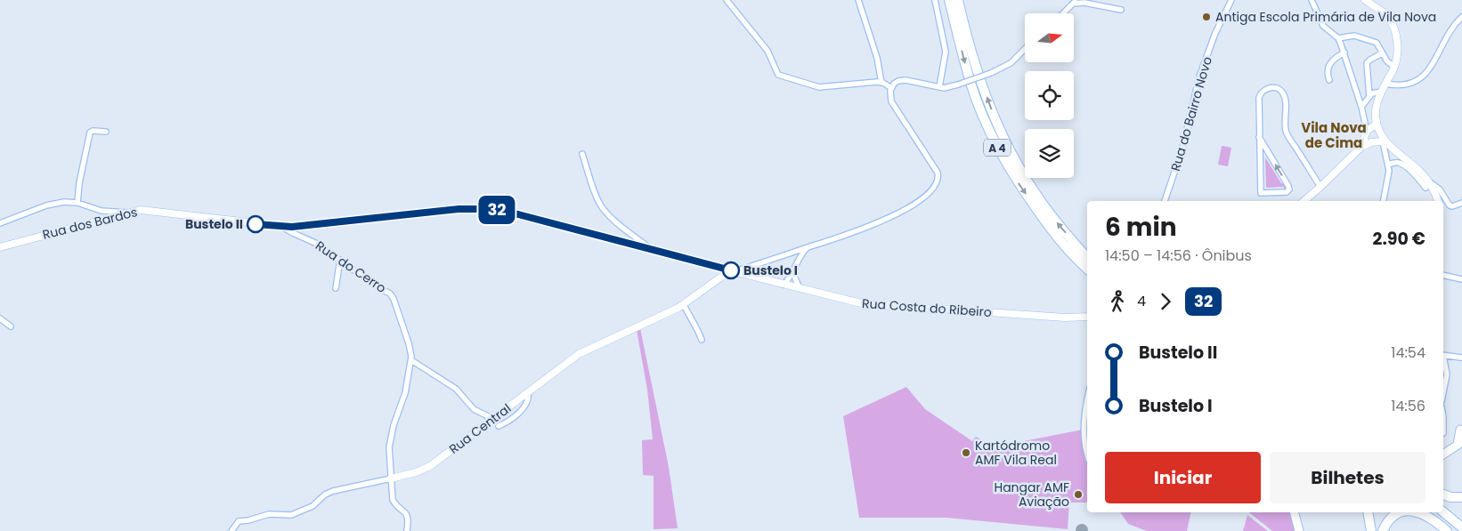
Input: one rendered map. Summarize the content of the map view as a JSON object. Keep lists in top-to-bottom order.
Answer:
{
  "streets": {
    "highway": ["A 4"],
    "main road": ["Rua dos Bardos", "Rua Costa do Ribeiro", "Rua Central"],
    "street": ["Rua do Bairro Novo", "Rua do Cerro"]
  },
  "crossings": [
    ["Rua dos Bardos", "Rua do Cerro"],
    ["Rua dos Bardos", "Rua Costa do Ribeiro"],
    ["Rua do Cerro", "Rua Costa do Ribeiro"],
    ["Rua do Cerro", "Rua Central"],
    ["Rua Costa do Ribeiro", "Rua Central"]
  ],
  "districts": ["Vila Nova de Cima"],
  "places": [
    "Antiga Escola Primária de Vila Nova",
    "Bustelo II",
    "Bustelo I",
    "Kartódromo AMF Vila Real",
    "Hangar AMF Aviação"
  ],
  "lines": ["bus line 32"],
  "north": "right",
  "page": {
    "on_map": "32",
    "heading": ["6 min", "14:50 – 14:56 · Ônibus", "2.90 €"],
    "legs": ["4", "32"],
    "list": [
      {
        "name": "Bustelo II",
        "value": "14:54"
      },
      {
        "name": "Bustelo I",
        "value": "14:56"
      }
    ],
    "buttons": ["Iniciar", "Bilhetes"]
  }
}
